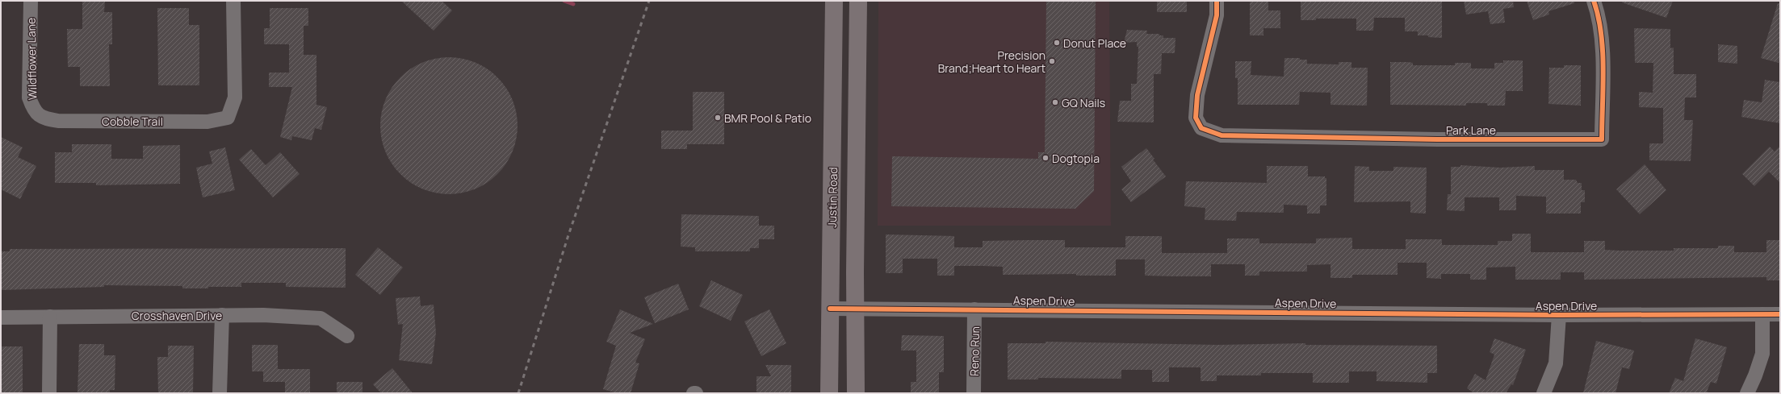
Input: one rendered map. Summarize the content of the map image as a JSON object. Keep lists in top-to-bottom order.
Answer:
{
  "streets": {
    "main road": ["Justin Road"],
    "street": [
      "Wildflower Lane",
      "Cobble Trail",
      "Park Lane",
      "Aspen Drive",
      "Crosshaven Drive",
      "Reno Run"
    ]
  },
  "crossings": [
    ["Wildflower Lane", "Cobble Trail"],
    ["Justin Road", "Aspen Drive"],
    ["Aspen Drive", "Reno Run"]
  ],
  "places": [
    "Donut Place",
    "Precision Brand;Heart to Heart",
    "GQ Nails",
    "BMR Pool & Patio",
    "Dogtopia"
  ]
}
